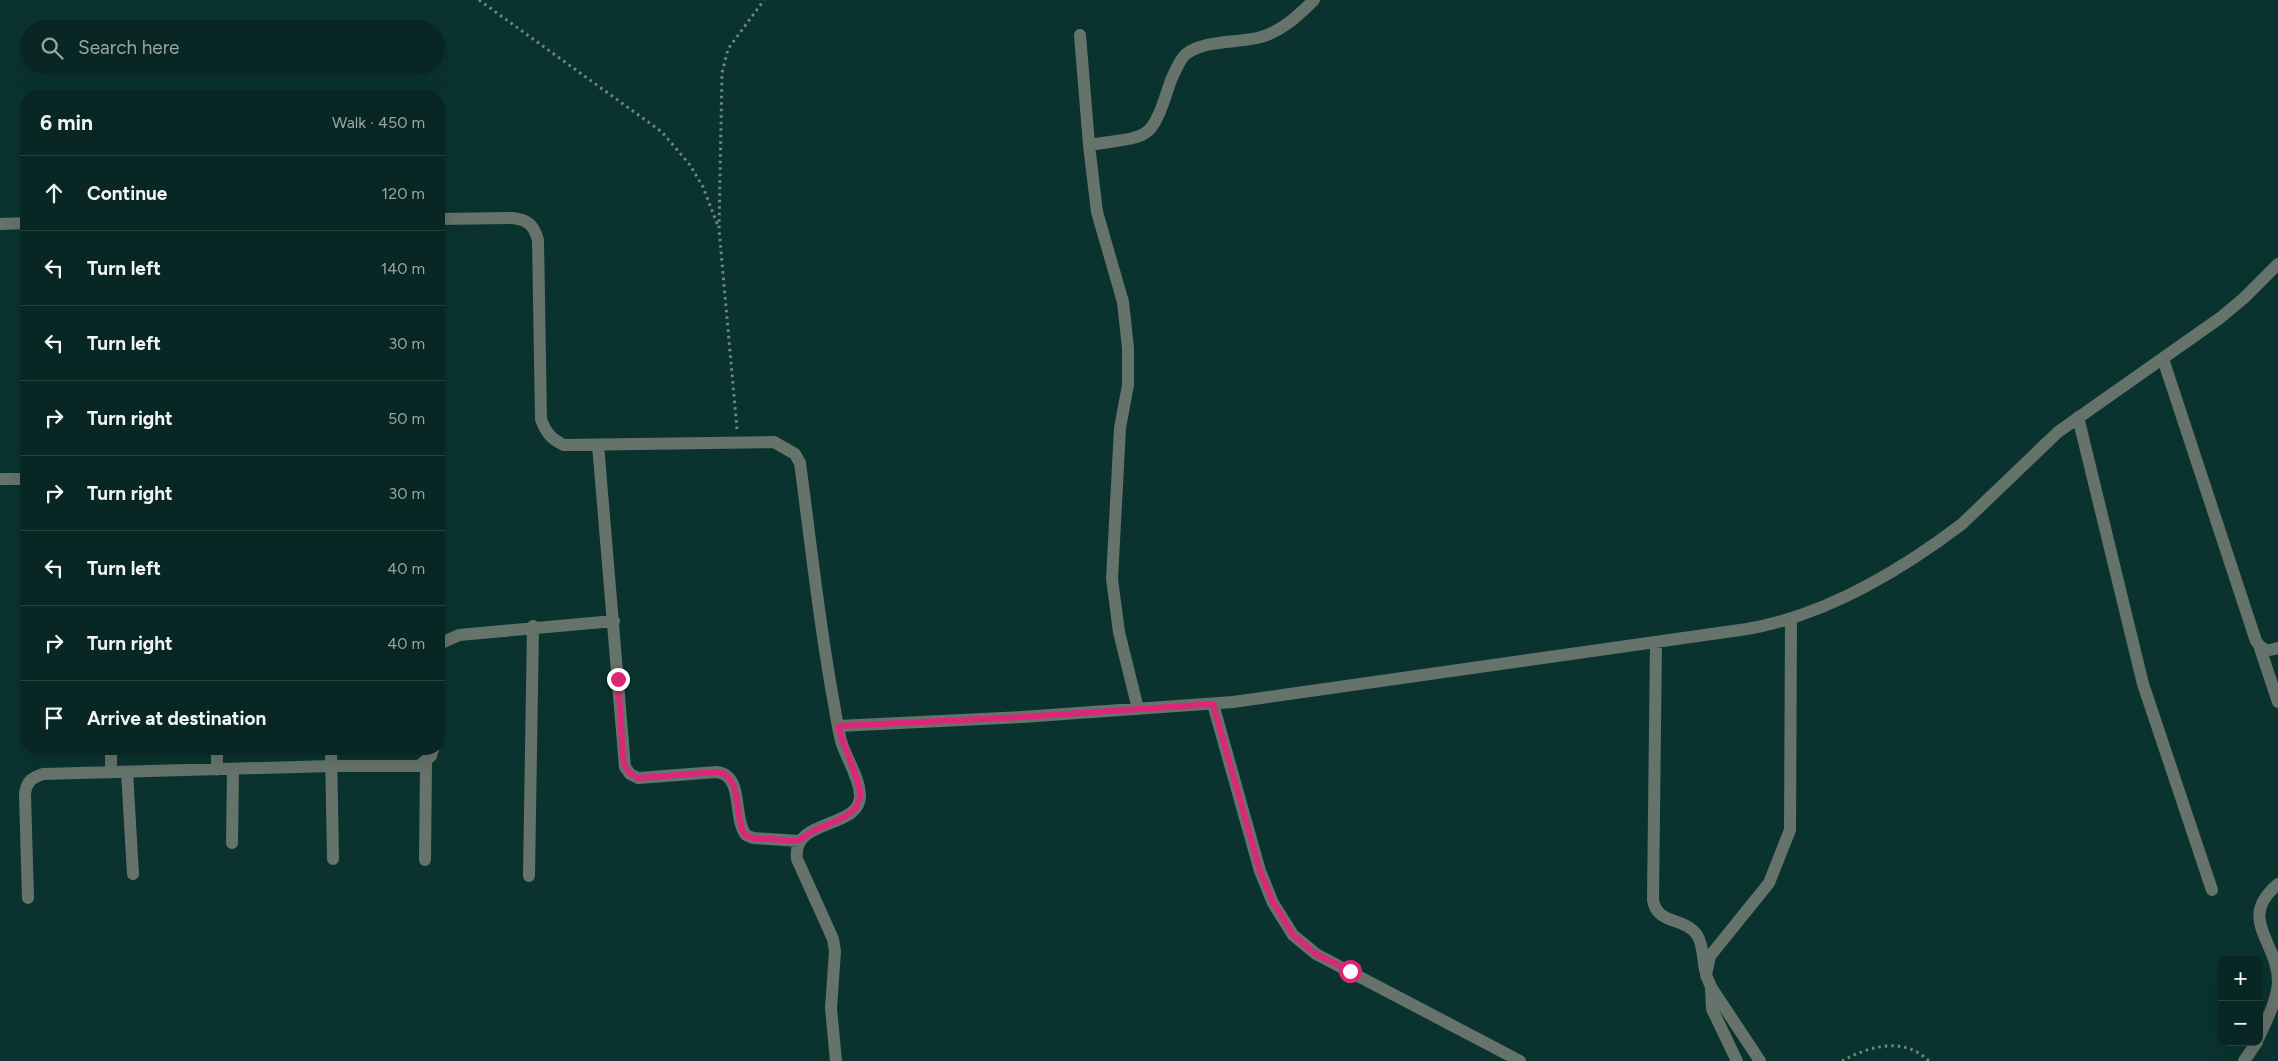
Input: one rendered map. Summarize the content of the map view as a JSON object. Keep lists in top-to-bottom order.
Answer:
{
  "page": {
    "search": "Search here",
    "heading": ["6 min", "Walk · 450 m"],
    "list": [
      ["Continue", "120 m"],
      ["Turn left", "140 m"],
      ["Turn left", "30 m"],
      ["Turn right", "50 m"],
      ["Turn right", "30 m"],
      ["Turn left", "40 m"],
      ["Turn right", "40 m"],
      "Arrive at destination"
    ],
    "map_buttons": ["+", "−"]
  }
}
